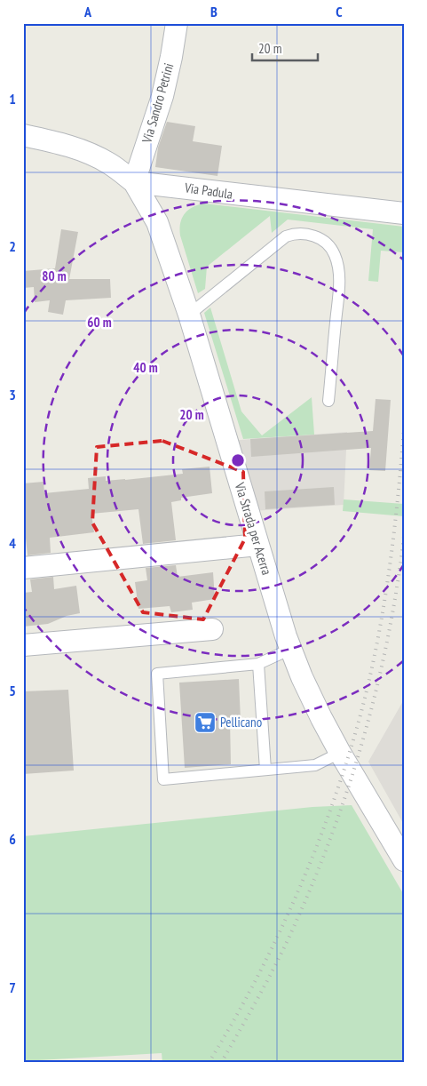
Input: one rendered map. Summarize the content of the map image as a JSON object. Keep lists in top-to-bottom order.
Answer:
{
  "streets": {
    "street": ["Via Sandro Petrini", "Via Padula", "Via Strada per Acerra"]
  },
  "crossings": [
    ["Via Sandro Petrini", "Via Padula"],
    ["Via Sandro Petrini", "Via Strada per Acerra"],
    ["Via Padula", "Via Strada per Acerra"]
  ],
  "places": {
    "supermarket": ["Pellicano"]
  },
  "scale_bar": "20 m",
  "grid": {
    "columns": ["A", "B", "C"],
    "rows": [
      "1",
      "2",
      "3",
      "4",
      "5",
      "6",
      "7"
    ]
  },
  "rings": [
    "80 m",
    "60 m",
    "40 m",
    "20 m"
  ]
}
